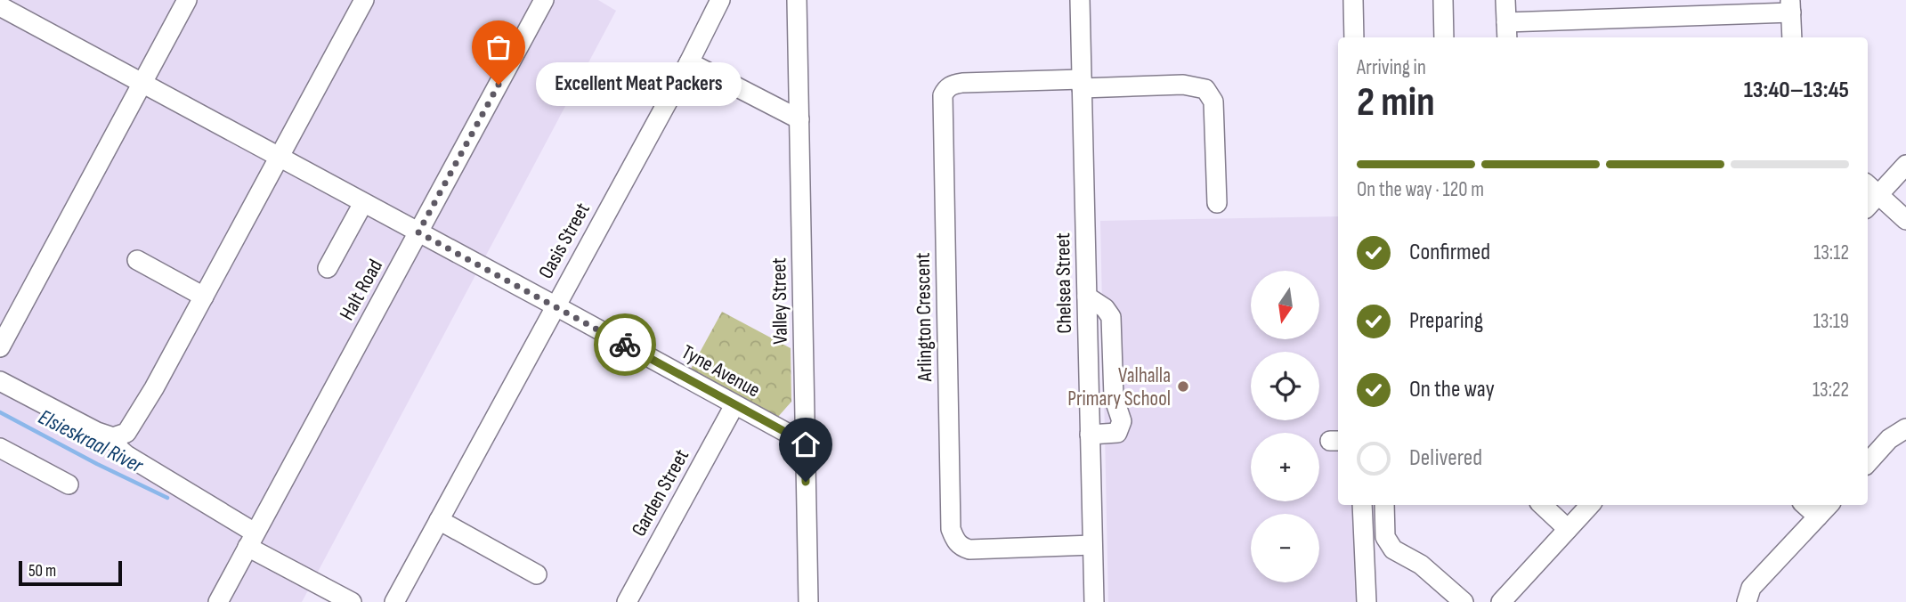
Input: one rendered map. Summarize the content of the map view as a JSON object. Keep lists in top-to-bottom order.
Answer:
{
  "streets": {
    "street": [
      "Oasis Street",
      "Chelsea Street",
      "Halt Road",
      "Valley Street",
      "Arlington Crescent",
      "Tyne Avenue",
      "Garden Street"
    ]
  },
  "crossings": [
    ["Oasis Street", "Tyne Avenue"],
    ["Chelsea Street", "Arlington Crescent"],
    ["Halt Road", "Tyne Avenue"],
    ["Valley Street", "Tyne Avenue"],
    ["Tyne Avenue", "Garden Street"]
  ],
  "water": ["Elsieskraal River"],
  "places": ["Excellent Meat Packers", "Valhalla Primary School"],
  "scale_bar": "50 m",
  "north": "bottom",
  "page": {
    "heading": ["2 min", "Arriving in", "13:40–13:45"],
    "bubble": "Excellent Meat Packers",
    "bar": "On the way · 120 m",
    "list": [
      ["Confirmed", "13:12"],
      ["Preparing", "13:19"],
      ["On the way", "13:22"],
      "Delivered"
    ],
    "map_buttons": ["+", "−"],
    "scale": "50 m"
  }
}
